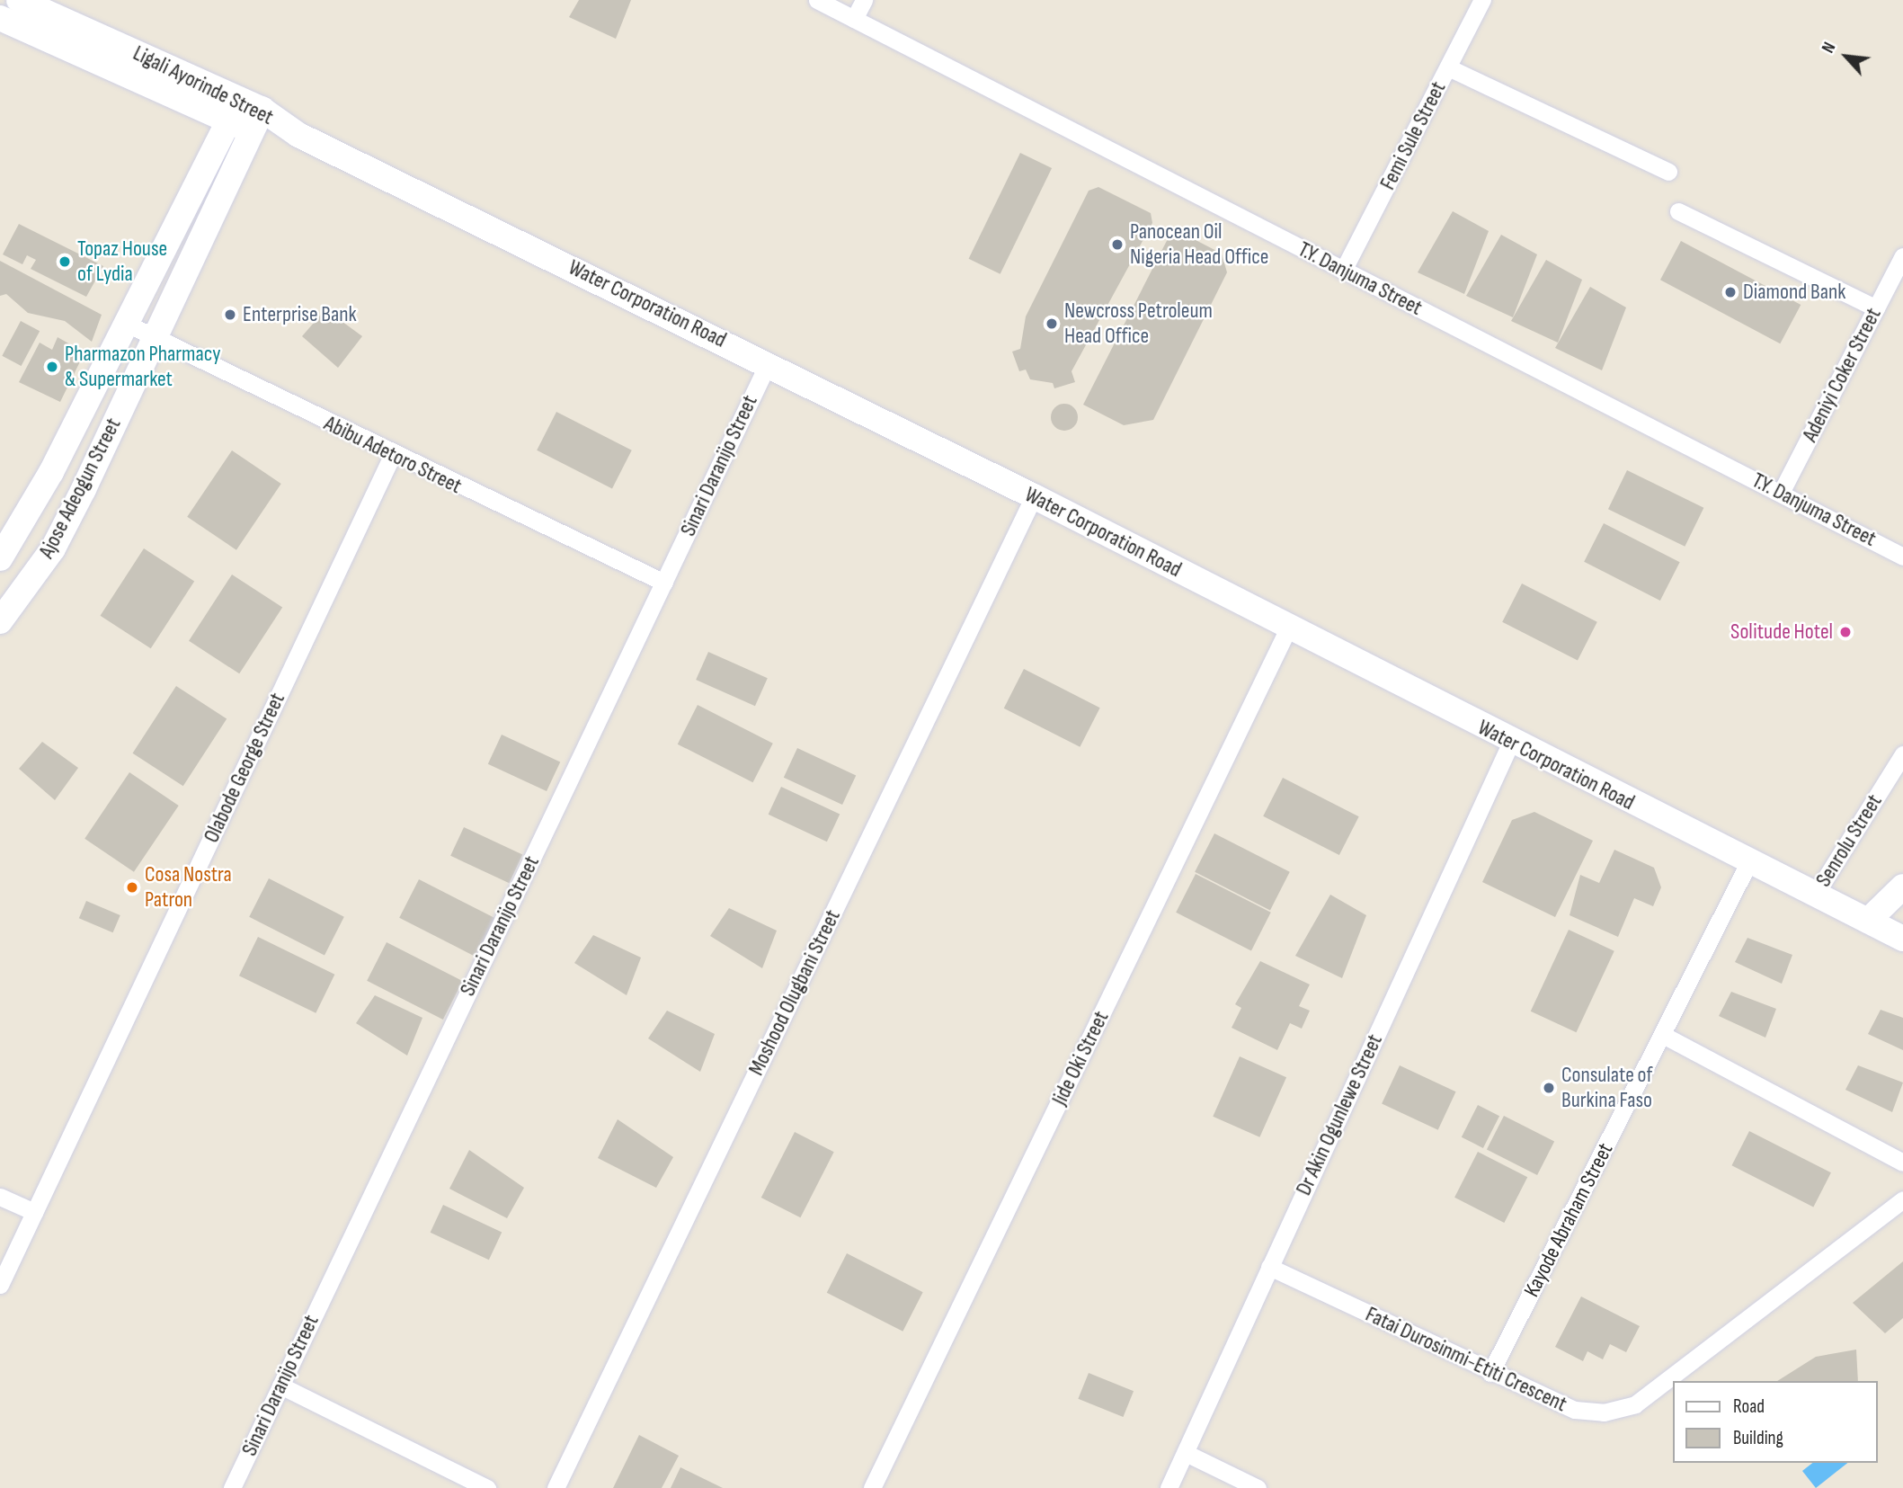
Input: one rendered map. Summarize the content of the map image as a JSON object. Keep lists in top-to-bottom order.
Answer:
{
  "streets": {
    "street": [
      "Ligali Ayorinde Street",
      "Femi Sule Street",
      "T.Y. Danjuma Street",
      "Water Corporation Road",
      "Adeniyi Coker Street",
      "Abibu Adetoro Street",
      "Sinari Daranijo Street",
      "Ajose Adeogun Street",
      "Olabode George Street",
      "Senrolu Street",
      "Moshood Olugbani Street",
      "Jide Oki Street",
      "Dr Akin Ogunlewe Street",
      "Kayode Abraham Street",
      "Fatai Durosinmi-Etiti Crescent"
    ]
  },
  "crossings": [
    ["Ligali Ayorinde Street", "Water Corporation Road"],
    ["Ligali Ayorinde Street", "Ajose Adeogun Street"],
    ["Femi Sule Street", "T.Y. Danjuma Street"],
    ["T.Y. Danjuma Street", "Adeniyi Coker Street"],
    ["Water Corporation Road", "Sinari Daranijo Street"],
    ["Water Corporation Road", "Senrolu Street"],
    ["Water Corporation Road", "Moshood Olugbani Street"],
    ["Water Corporation Road", "Jide Oki Street"],
    ["Water Corporation Road", "Dr Akin Ogunlewe Street"],
    ["Water Corporation Road", "Kayode Abraham Street"],
    ["Abibu Adetoro Street", "Sinari Daranijo Street"],
    ["Abibu Adetoro Street", "Ajose Adeogun Street"],
    ["Abibu Adetoro Street", "Olabode George Street"],
    ["Dr Akin Ogunlewe Street", "Fatai Durosinmi-Etiti Crescent"],
    ["Kayode Abraham Street", "Fatai Durosinmi-Etiti Crescent"]
  ],
  "places": [
    "Panocean Oil Nigeria Head Office",
    "Topaz House of Lydia",
    "Diamond Bank",
    "Enterprise Bank",
    "Newcross Petroleum Head Office",
    "Pharmazon Pharmacy & Supermarket",
    "Solitude Hotel",
    "Cosa Nostra Patron",
    "Consulate of Burkina Faso"
  ],
  "legend": ["Road", "Building"],
  "north": "top left"
}
